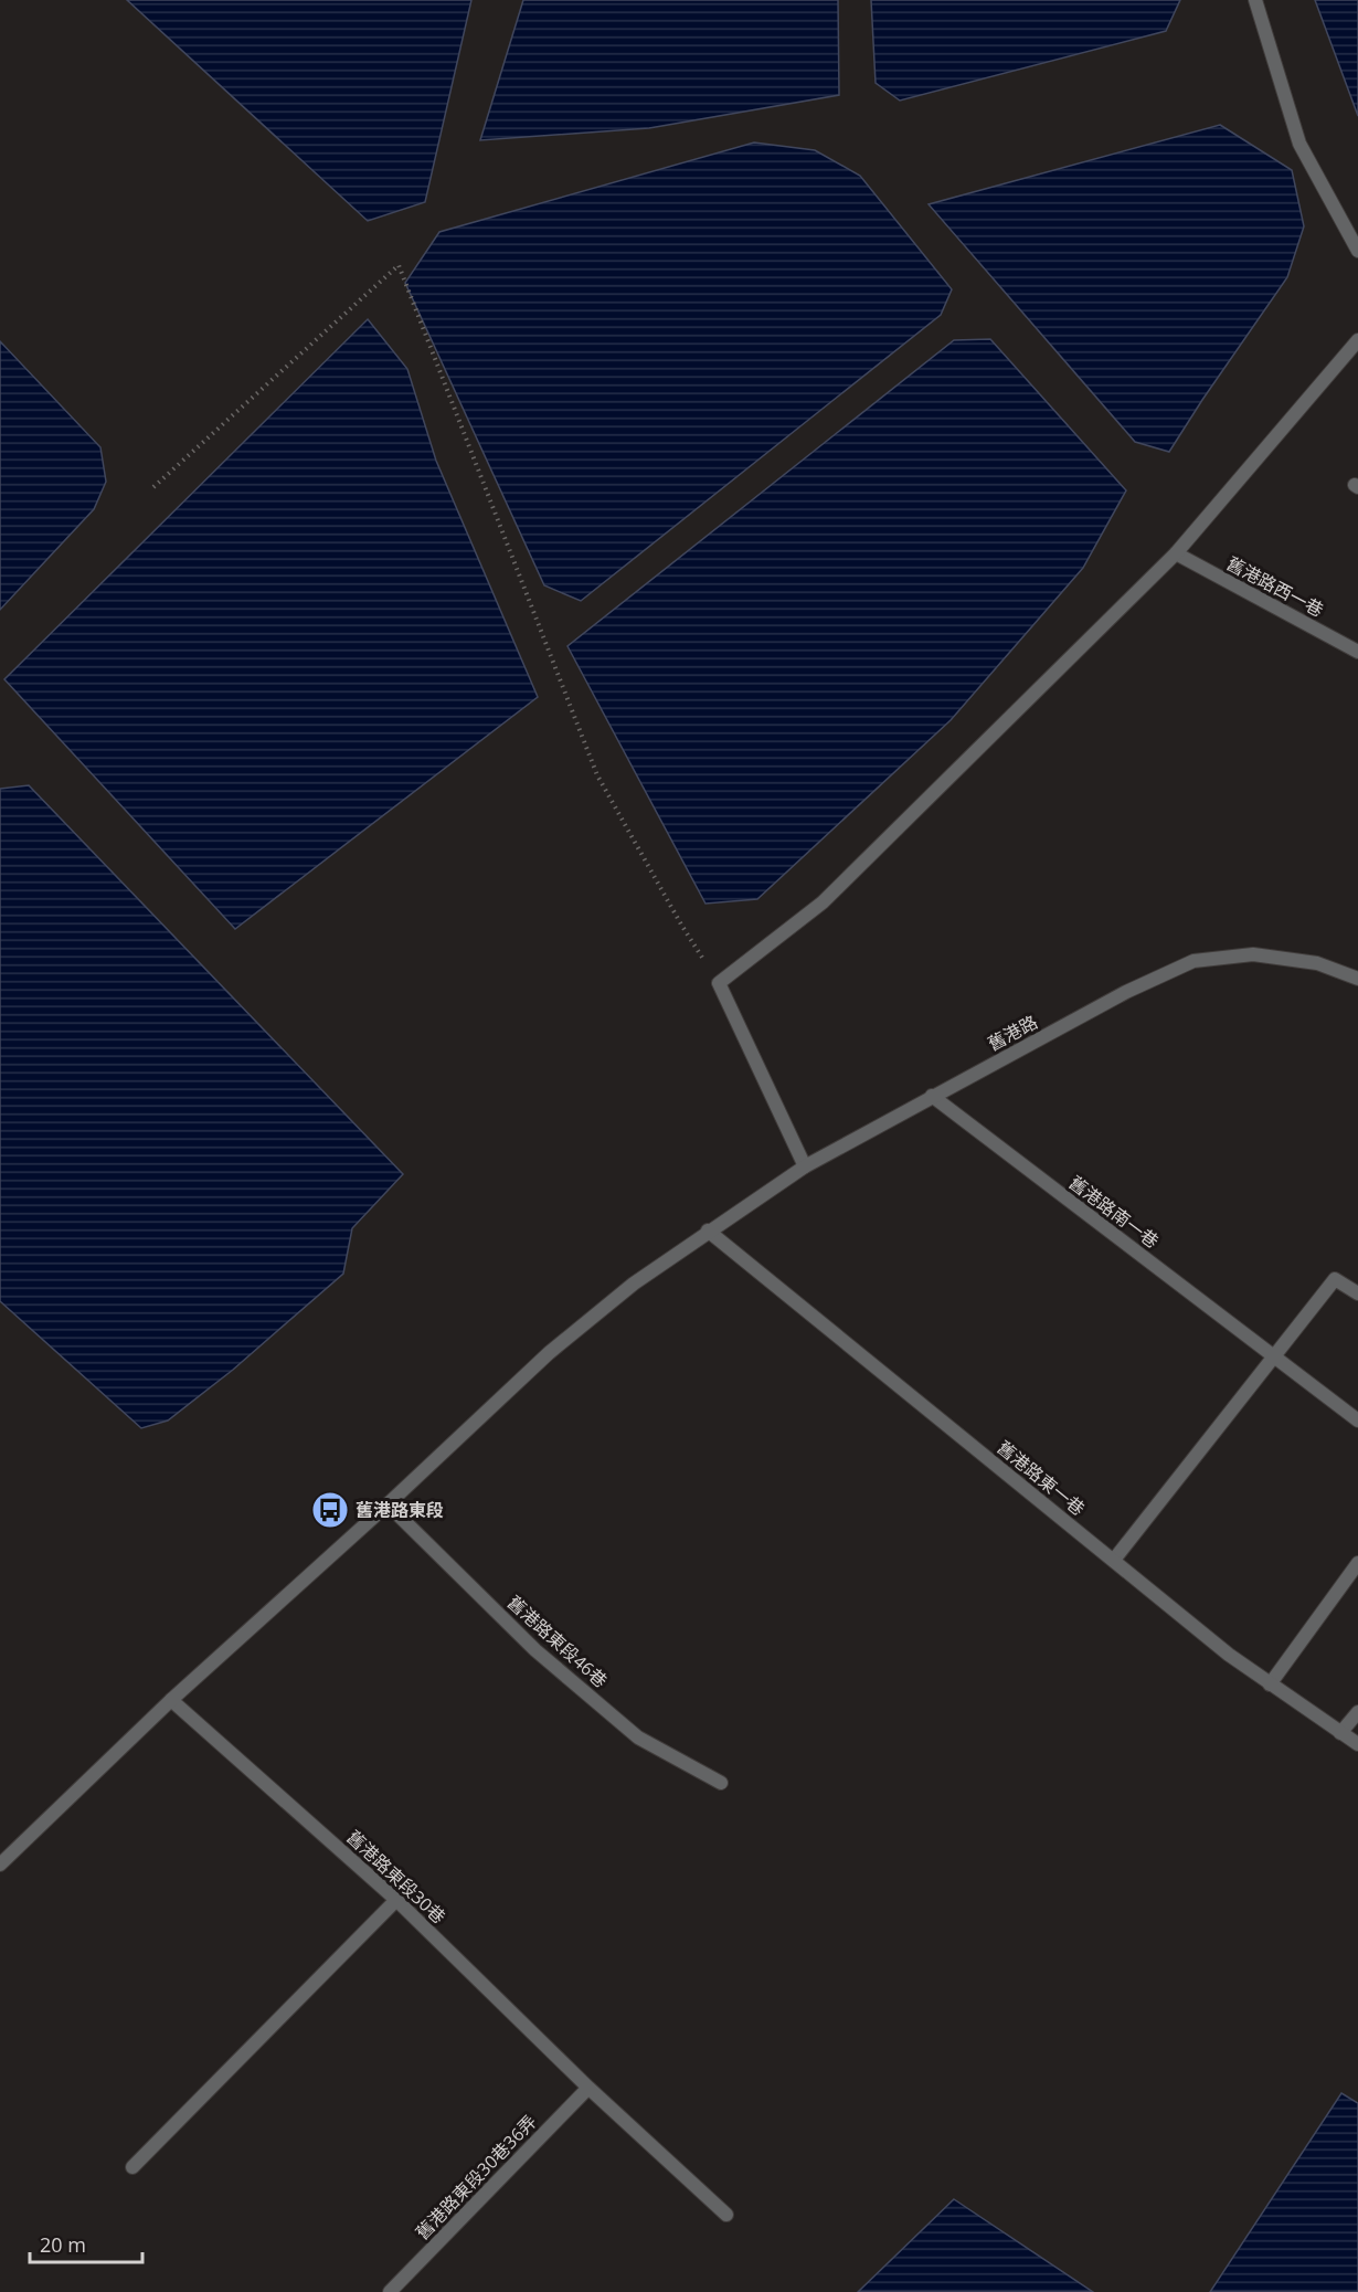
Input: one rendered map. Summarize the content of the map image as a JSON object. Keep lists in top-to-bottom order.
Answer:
{
  "streets": {
    "street": [
      "舊港路西一巷",
      "舊港路",
      "舊港路南一巷",
      "舊港路東一巷",
      "舊港路東段46巷",
      "舊港路東段30巷",
      "舊港路東段30巷36弄"
    ]
  },
  "crossings": [
    ["舊港路", "舊港路南一巷"],
    ["舊港路", "舊港路東一巷"],
    ["舊港路東段30巷", "舊港路東段30巷36弄"]
  ],
  "places": {
    "bus stop": ["舊港路東段"]
  },
  "scale_bar": "20 m"
}
